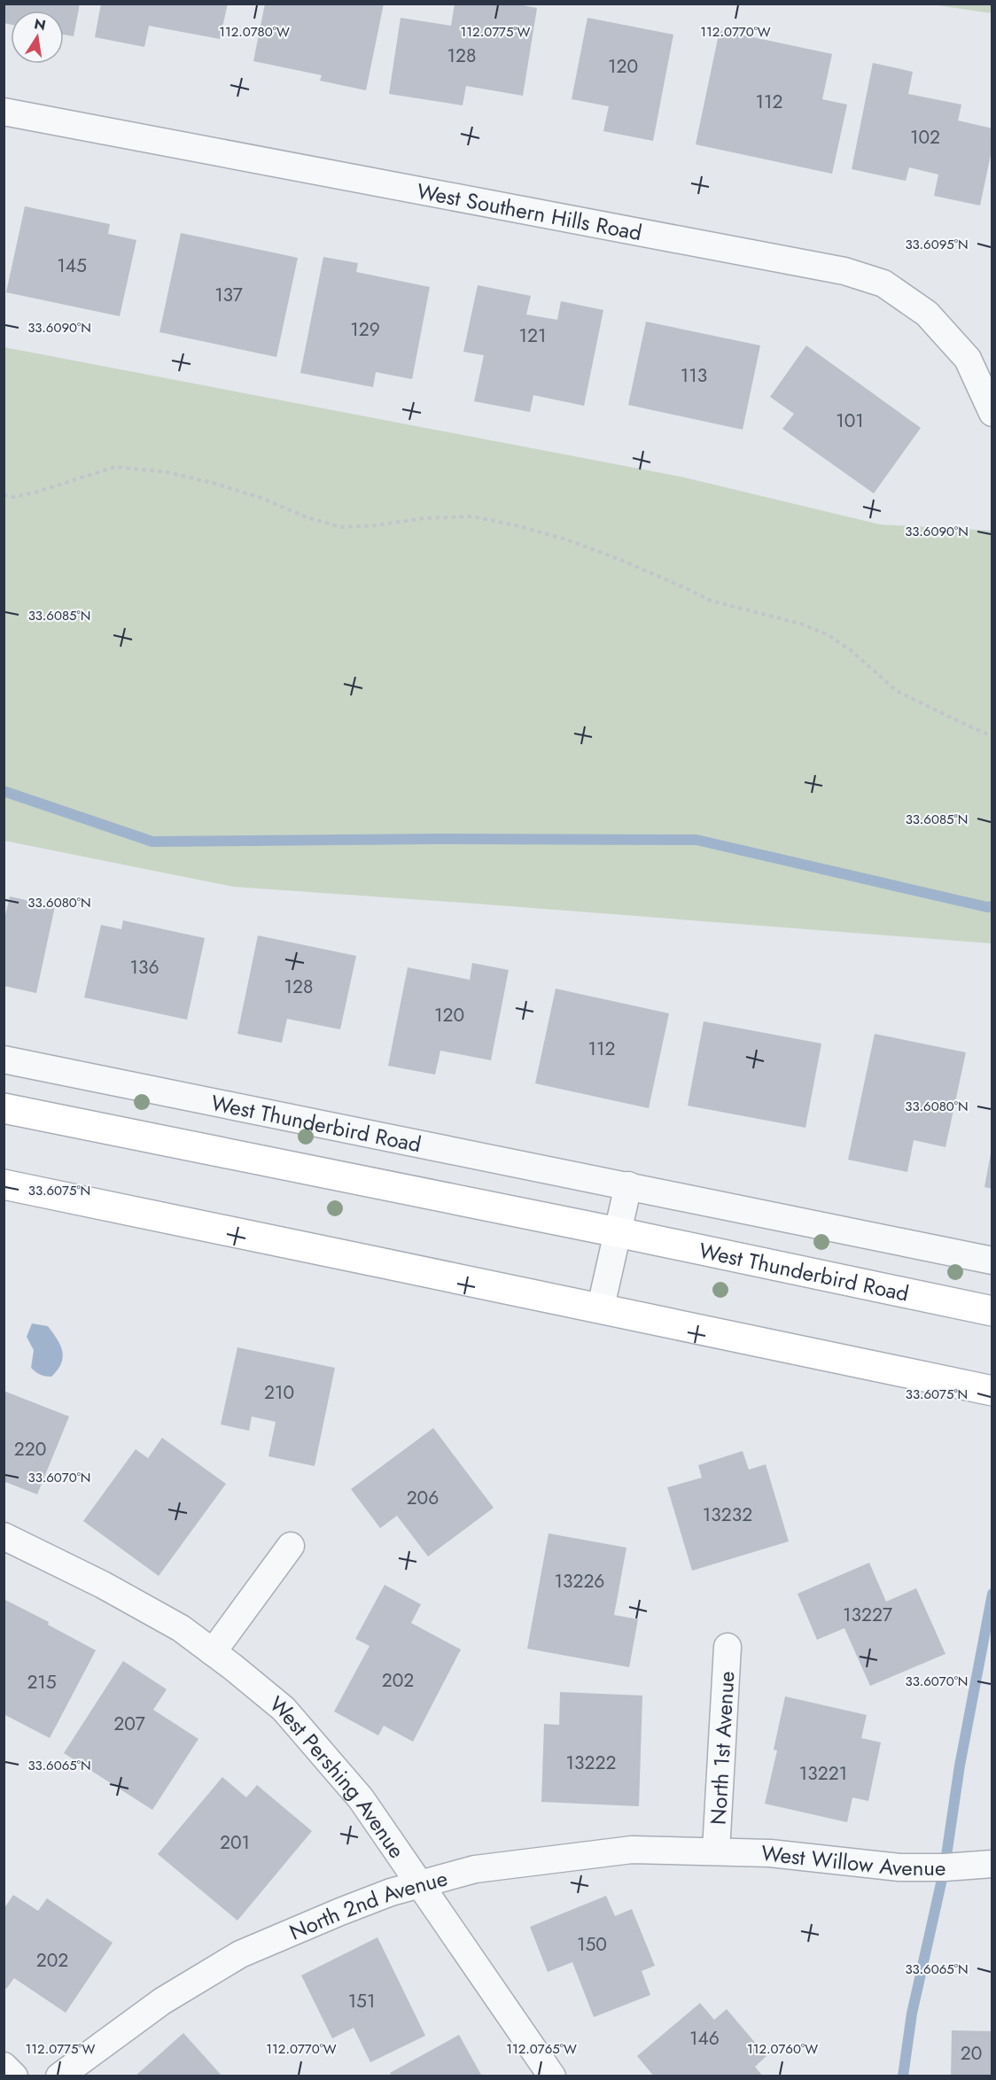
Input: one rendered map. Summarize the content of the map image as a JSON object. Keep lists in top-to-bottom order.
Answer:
{
  "streets": {
    "main road": ["West Thunderbird Road"],
    "street": [
      "West Southern Hills Road",
      "North 1st Avenue",
      "West Pershing Avenue",
      "West Willow Avenue",
      "North 2nd Avenue"
    ]
  },
  "crossings": [
    ["North 1st Avenue", "West Willow Avenue"],
    ["North 1st Avenue", "North 2nd Avenue"],
    ["West Pershing Avenue", "North 2nd Avenue"],
    ["West Willow Avenue", "North 2nd Avenue"]
  ],
  "house_numbers": [
    "128",
    "120",
    "112",
    "102",
    "145",
    "137",
    "129",
    "121",
    "113",
    "101",
    "136",
    "128",
    "120",
    "112",
    "210",
    "220",
    "206",
    "13232",
    "13226",
    "13227",
    "202",
    "215",
    "207",
    "13222",
    "13221",
    "201",
    "150",
    "202",
    "151",
    "146",
    "20"
  ],
  "north": "top",
  "coordinates": [
    "112.0780°W",
    "112.0775°W",
    "112.0770°W",
    "33.6095°N",
    "33.6090°N",
    "33.6085°N",
    "33.6080°N",
    "33.6075°N",
    "33.6070°N",
    "33.6065°N",
    "112.0765°W",
    "112.0760°W"
  ]
}
